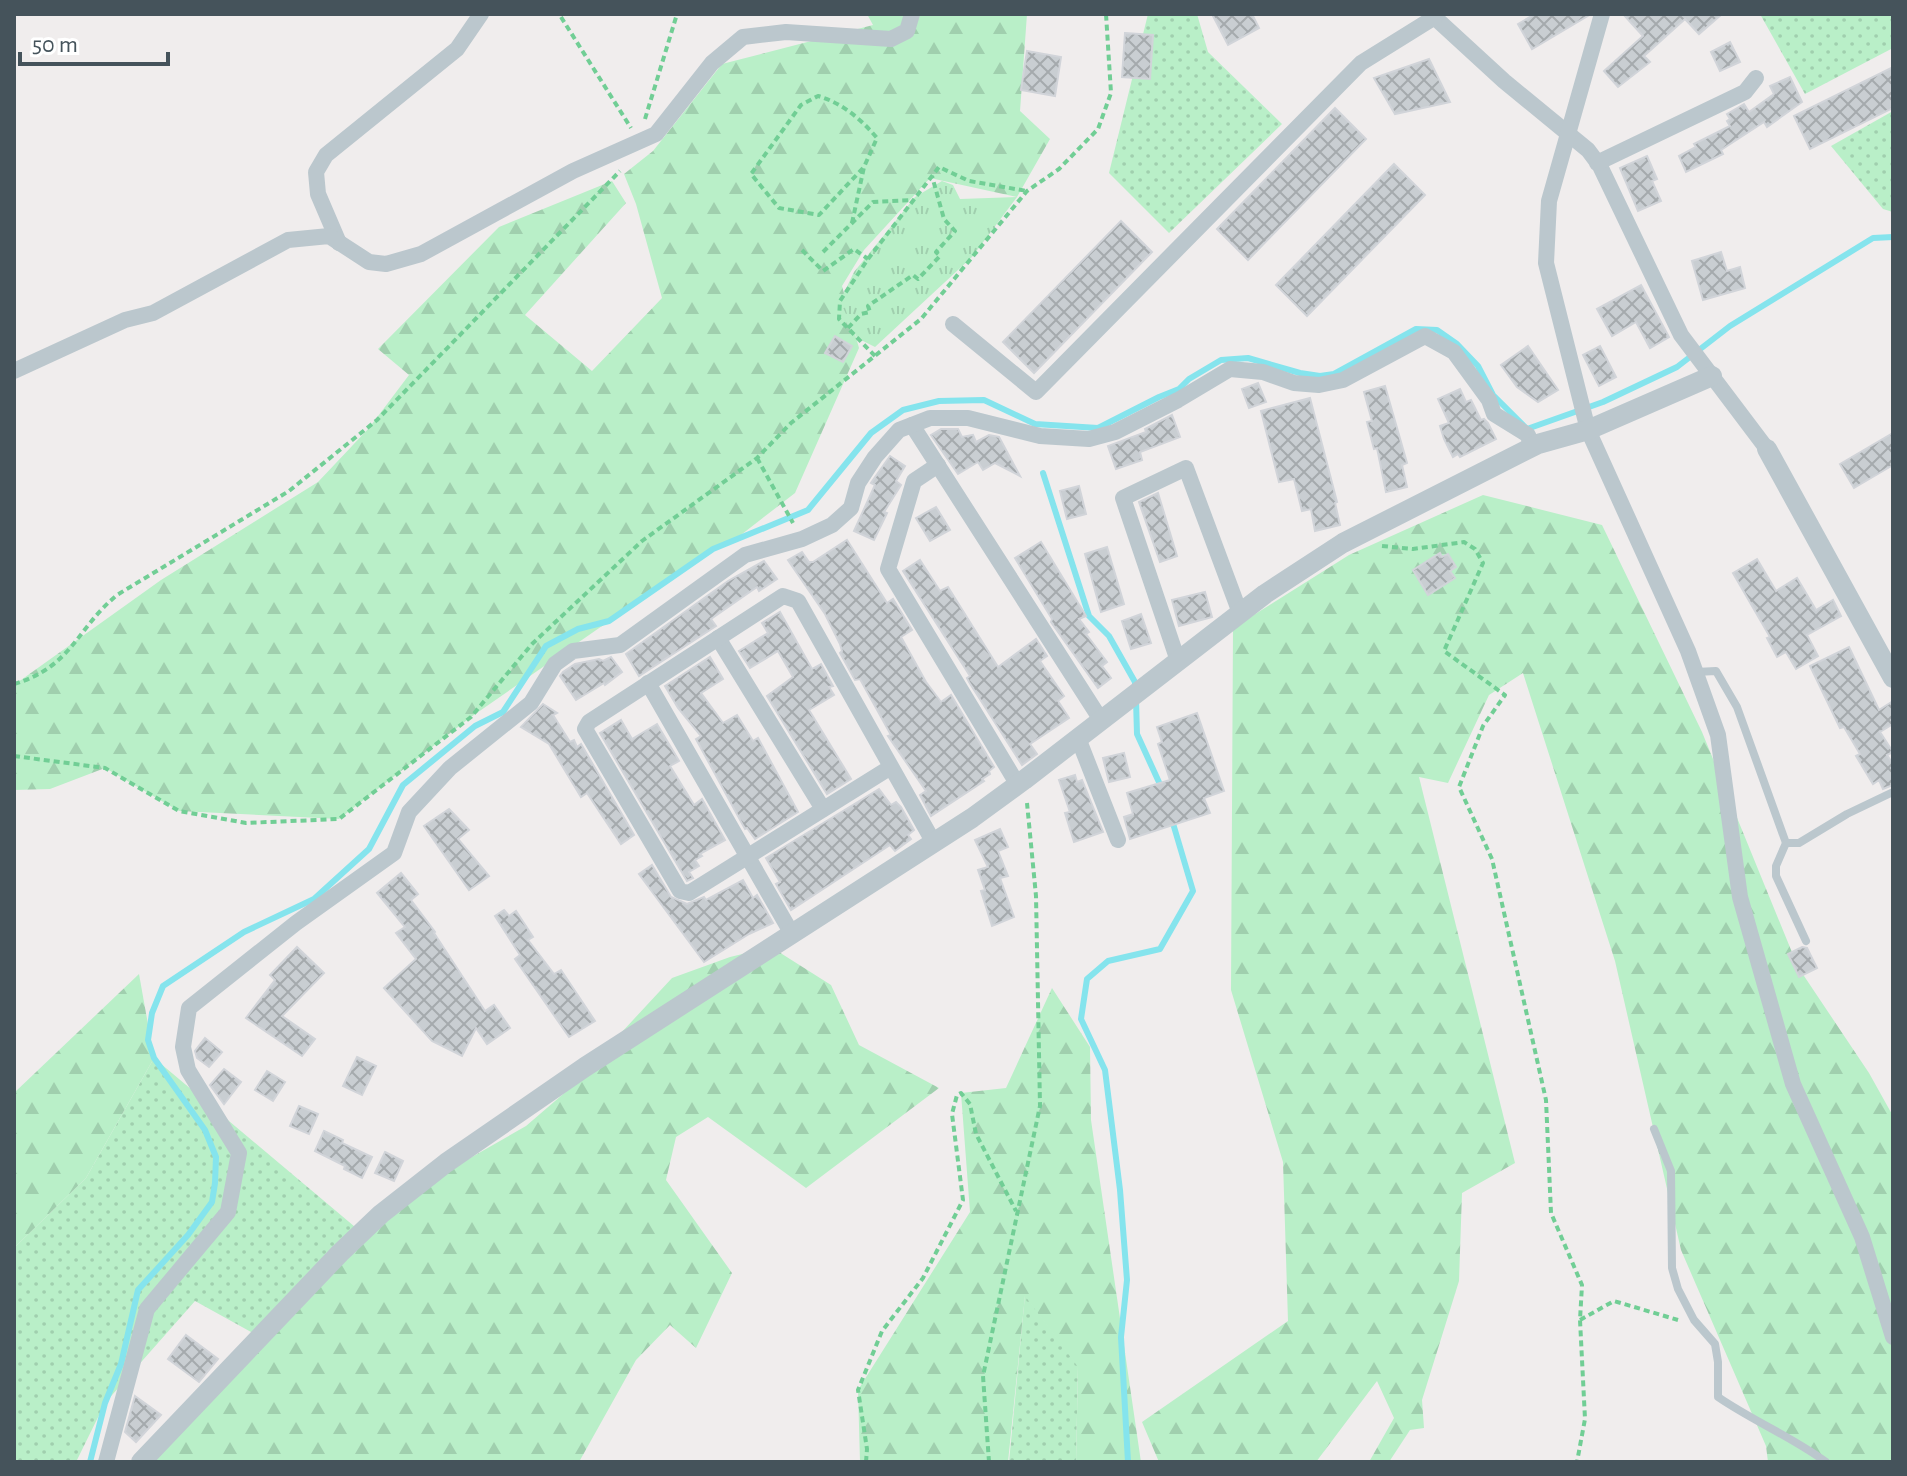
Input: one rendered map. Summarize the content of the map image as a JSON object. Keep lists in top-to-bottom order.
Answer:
{
  "scale_bar": "50 m"
}
